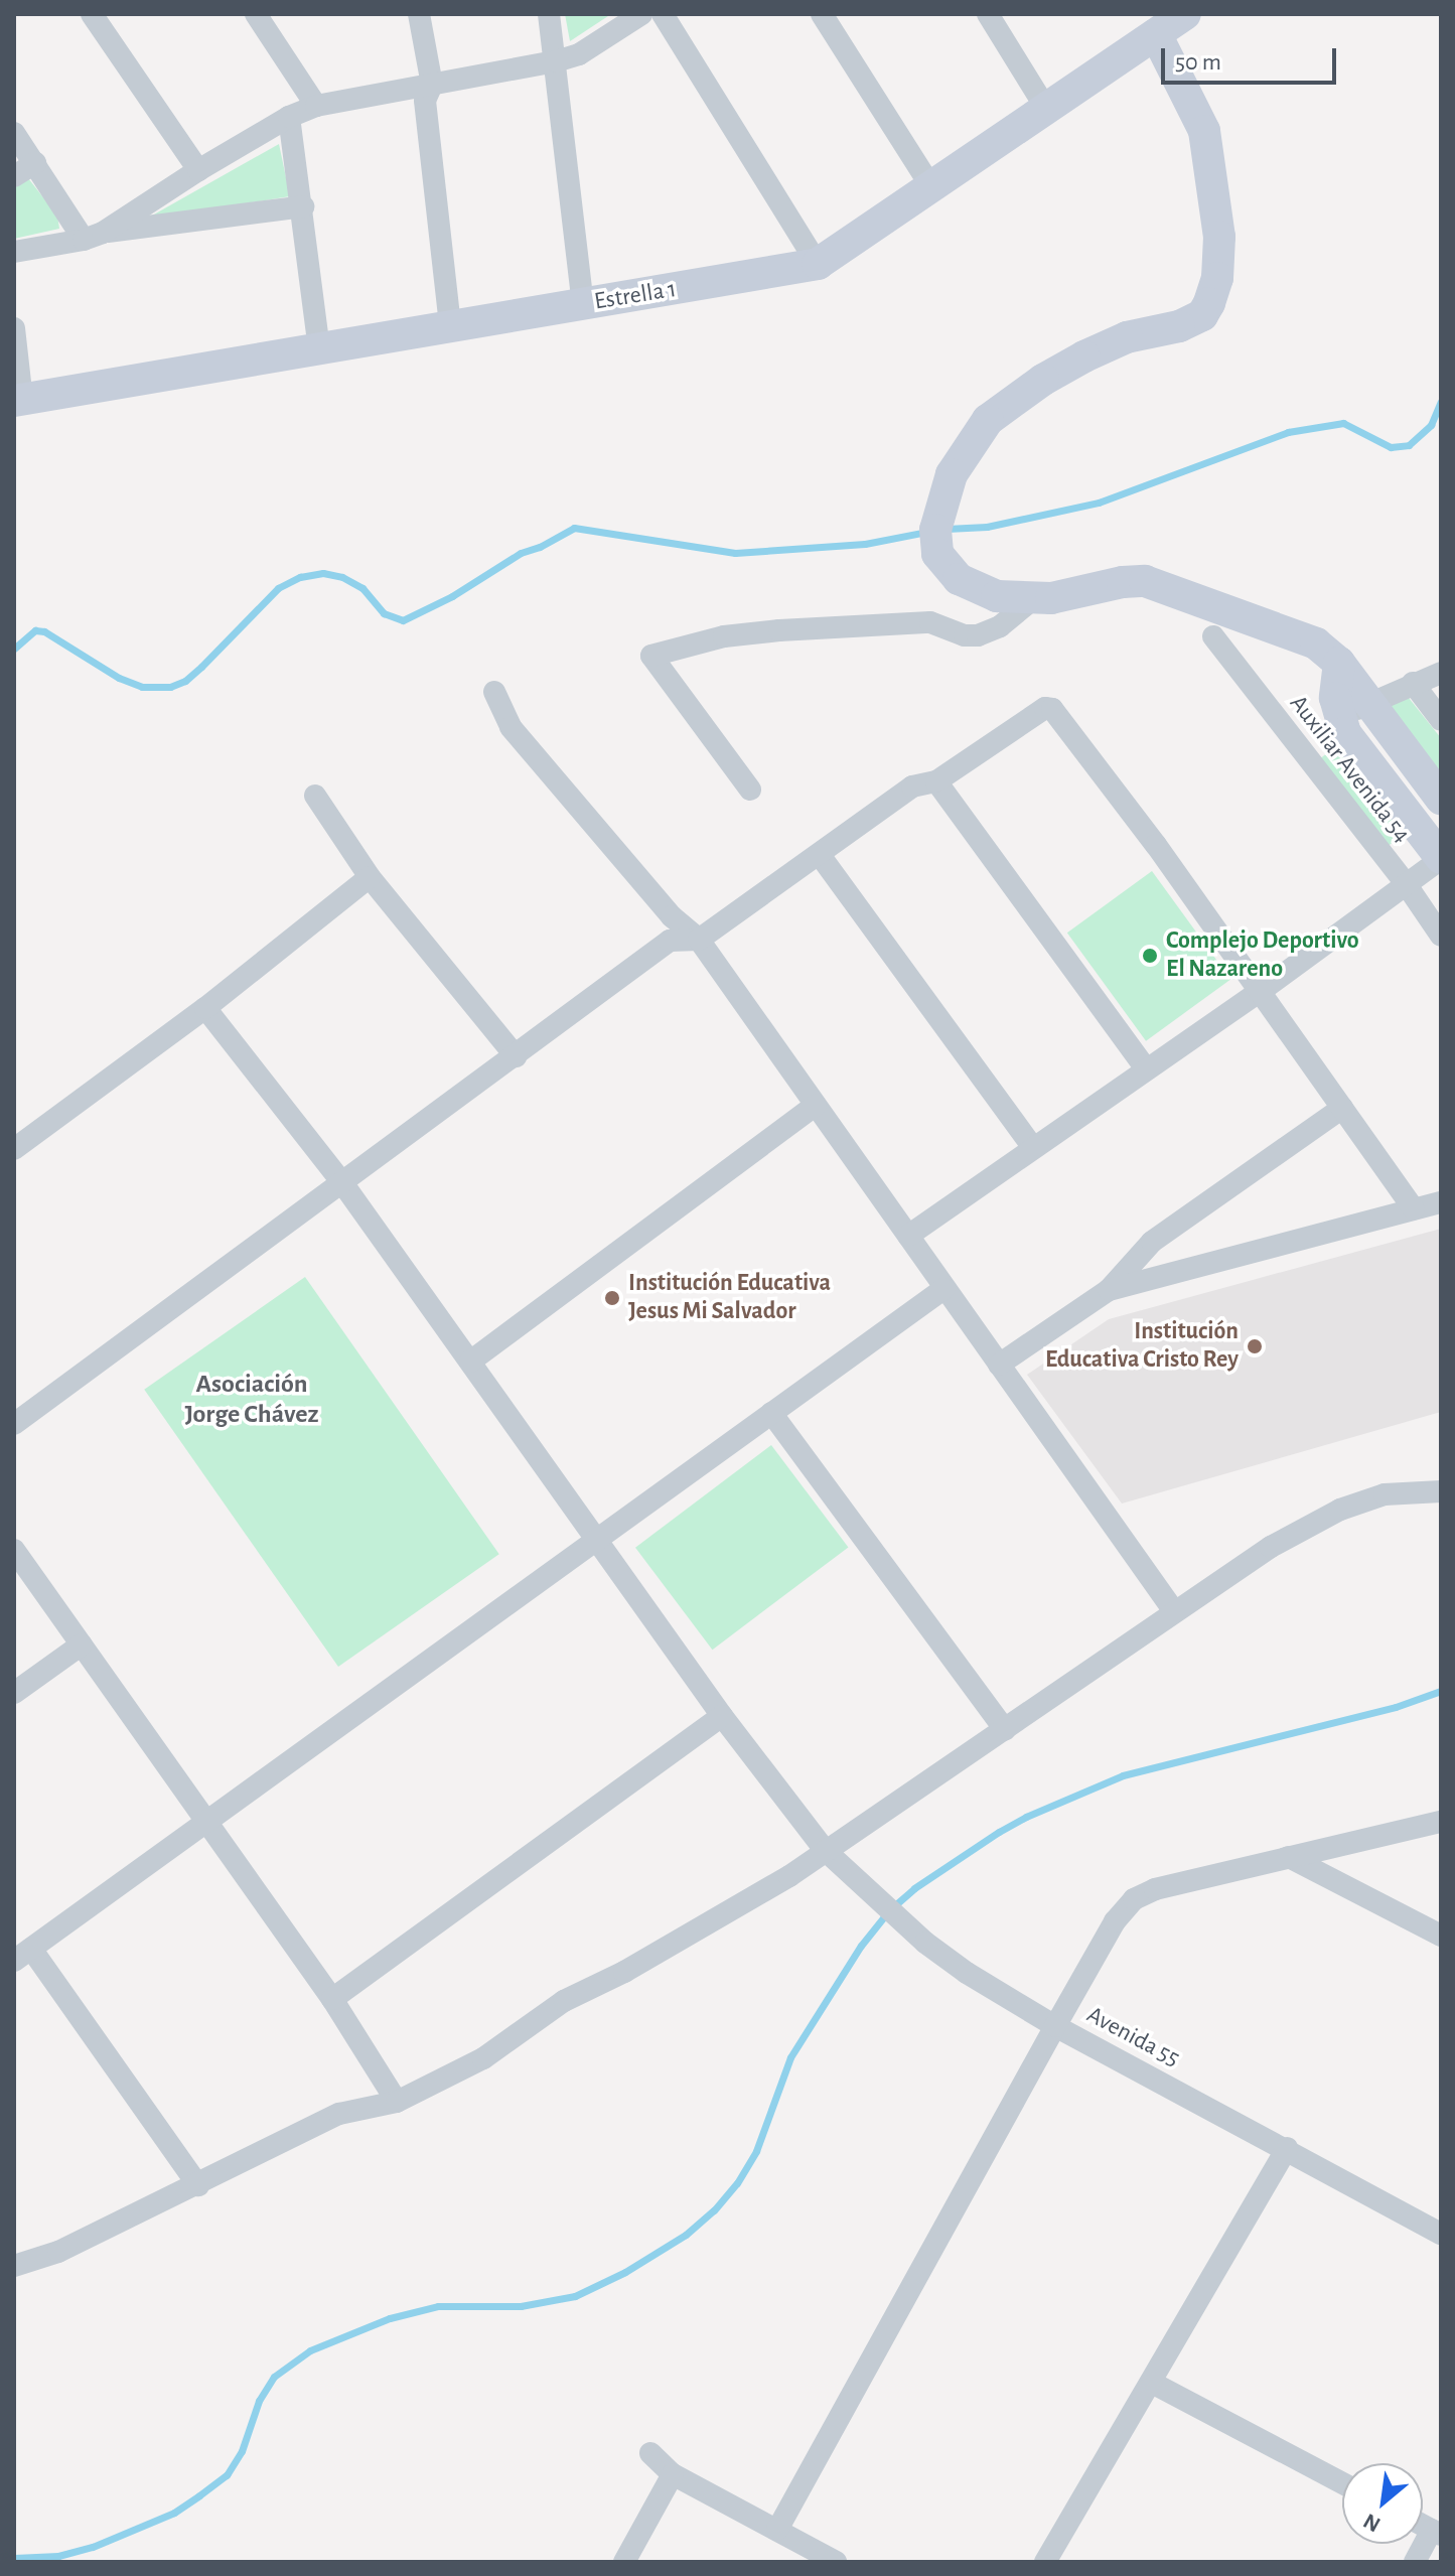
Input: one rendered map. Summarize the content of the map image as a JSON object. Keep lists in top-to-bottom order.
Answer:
{
  "streets": {
    "street": ["Estrella 1", "Auxiliar Avenida 54", "Avenida 55"]
  },
  "districts": ["Asociación Jorge Chávez"],
  "places": ["Complejo Deportivo El Nazareno", "Institución Educativa Jesus Mi Salvador", "Institución Educativa Cristo Rey"],
  "scale_bar": "50 m",
  "north": "bottom left"
}
